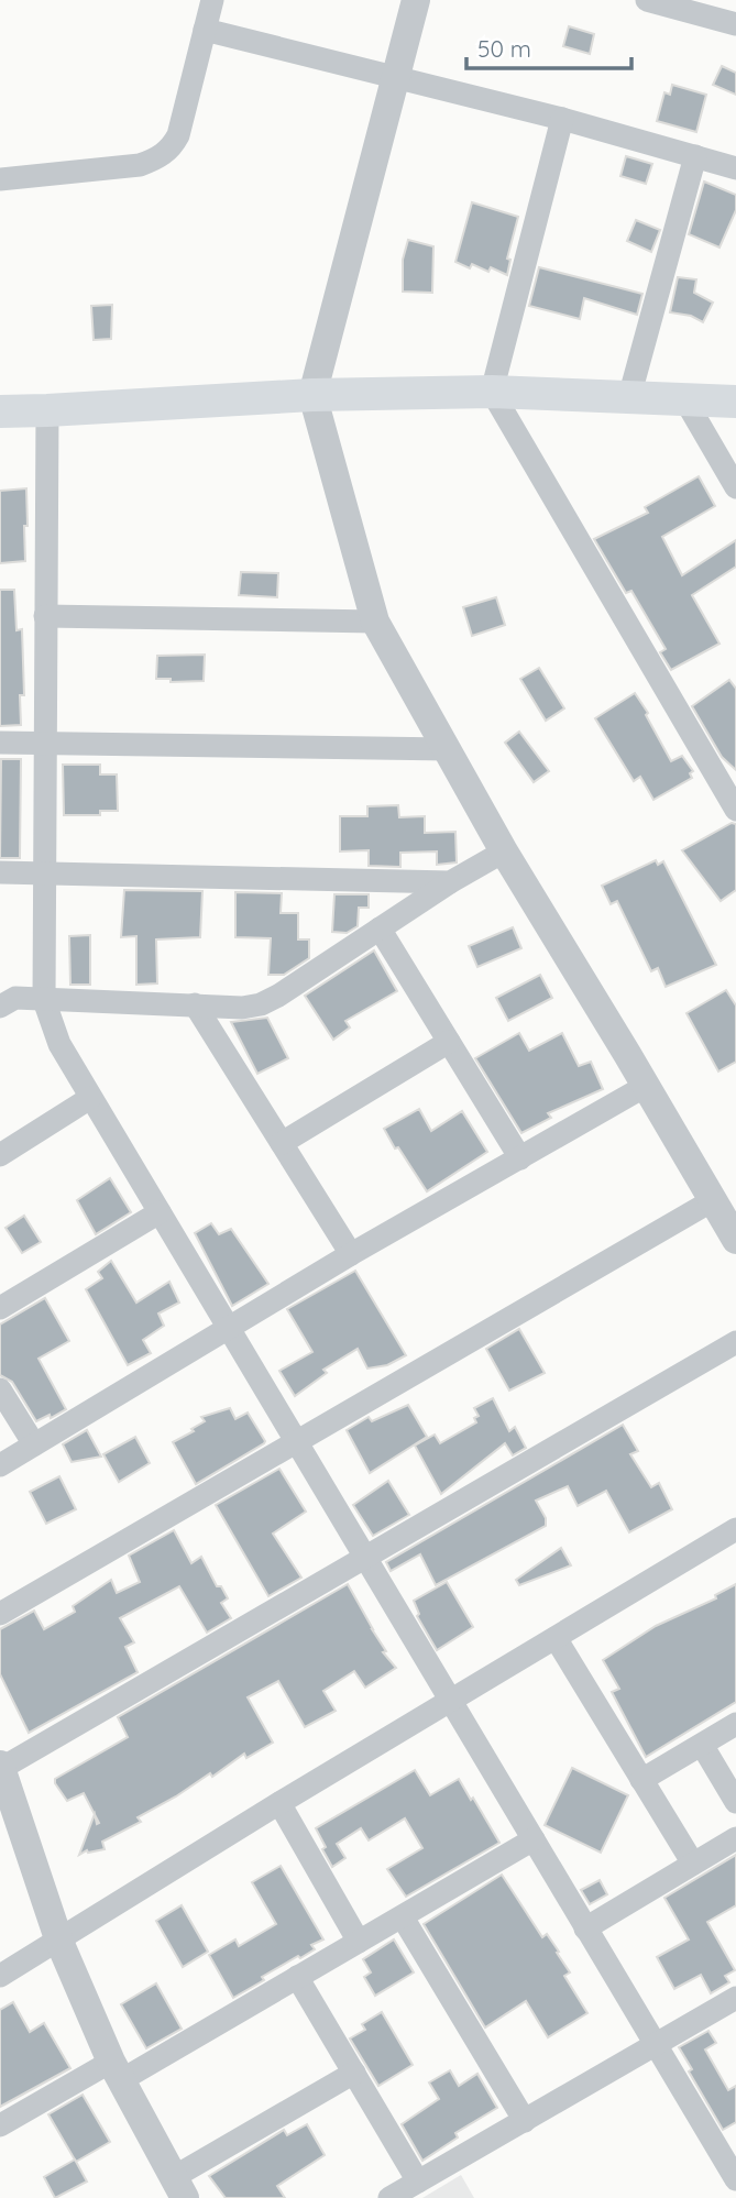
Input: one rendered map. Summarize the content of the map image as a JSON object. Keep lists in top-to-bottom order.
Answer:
{
  "scale_bar": "50 m"
}
